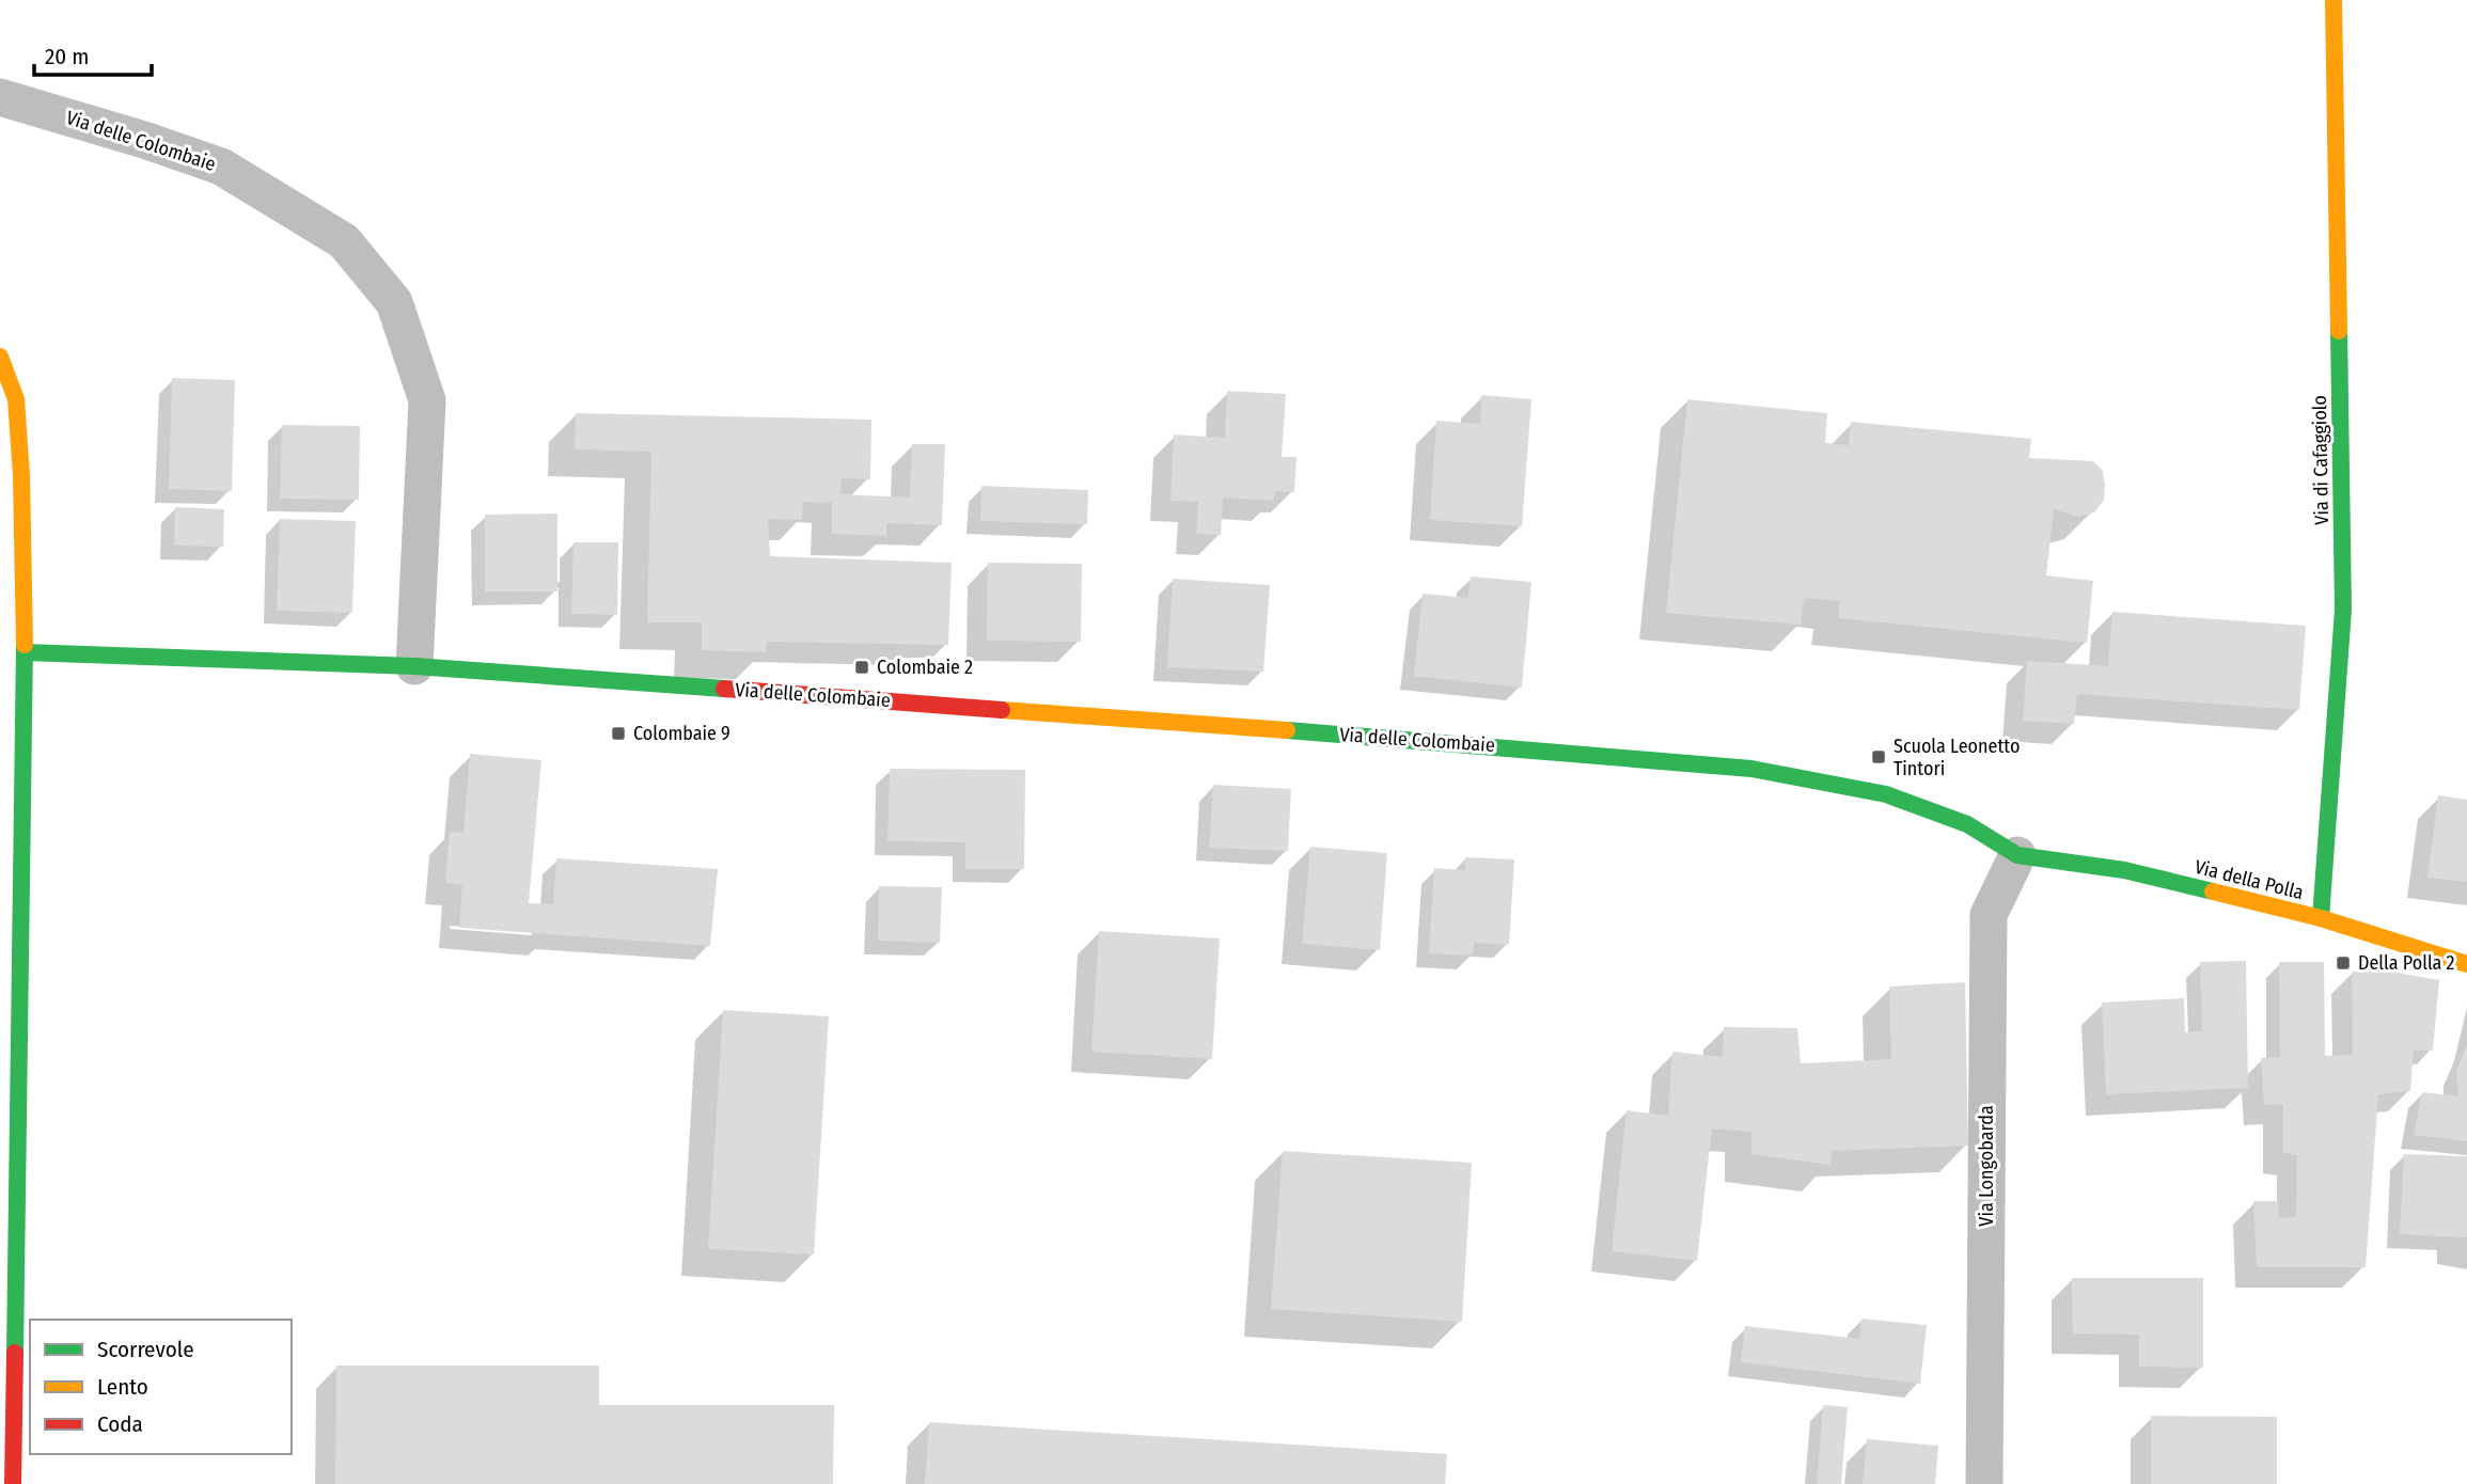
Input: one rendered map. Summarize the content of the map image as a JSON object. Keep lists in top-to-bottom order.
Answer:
{
  "streets": {
    "street": [
      "Via delle Colombaie",
      "Via di Cafaggiolo",
      "Via della Polla",
      "Via Longobarda"
    ]
  },
  "crossings": [
    ["Via delle Colombaie", "Via della Polla"],
    ["Via delle Colombaie", "Via Longobarda"],
    ["Via di Cafaggiolo", "Via della Polla"],
    ["Via della Polla", "Via Longobarda"]
  ],
  "places": {
    "transit": [
      "Colombaie 2",
      "Colombaie 9",
      "Scuola Leonetto Tintori",
      "Della Polla 2"
    ]
  },
  "legend": ["Scorrevole", "Lento", "Coda"],
  "scale_bar": "20 m"
}
